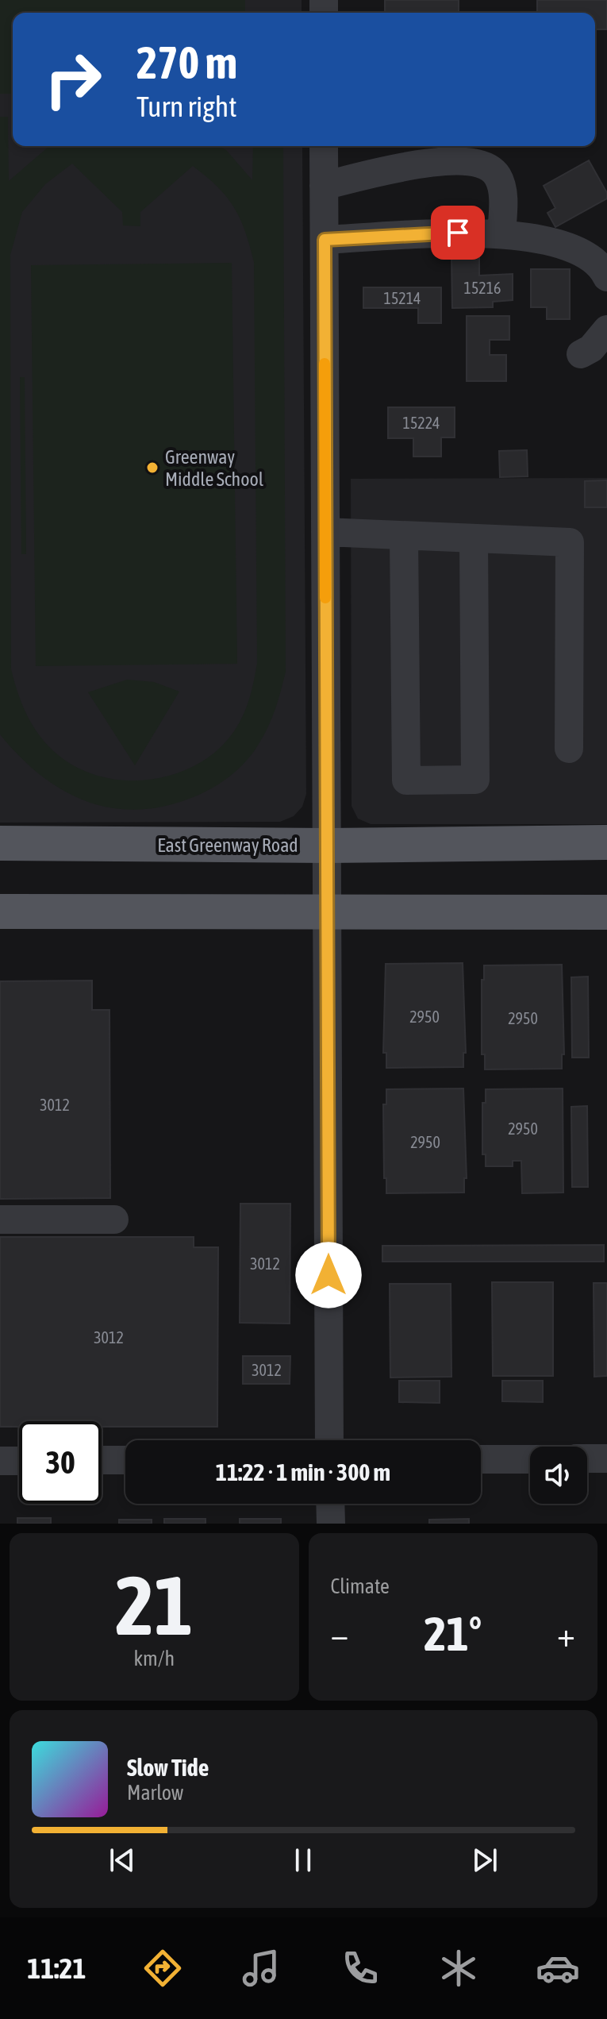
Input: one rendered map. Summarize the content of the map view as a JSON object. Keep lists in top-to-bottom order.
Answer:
{
  "streets": {
    "main road": ["East Greenway Road"]
  },
  "places": ["Greenway Middle School"],
  "house_numbers": [
    "15216",
    "15214",
    "15224",
    "2950",
    "2950",
    "3012",
    "2950",
    "2950",
    "3012",
    "3012",
    "3012"
  ],
  "page": {
    "turn": ["270 m", "Turn right"],
    "limit": "30",
    "trip": "11:22 · 1 min · 300 m",
    "tile": [
      ["21", "km/h"],
      "Climate"
    ],
    "heat": ["−", "21°", "+"],
    "song": ["Slow Tide", "Marlow"],
    "tabs": "11:21"
  }
}
